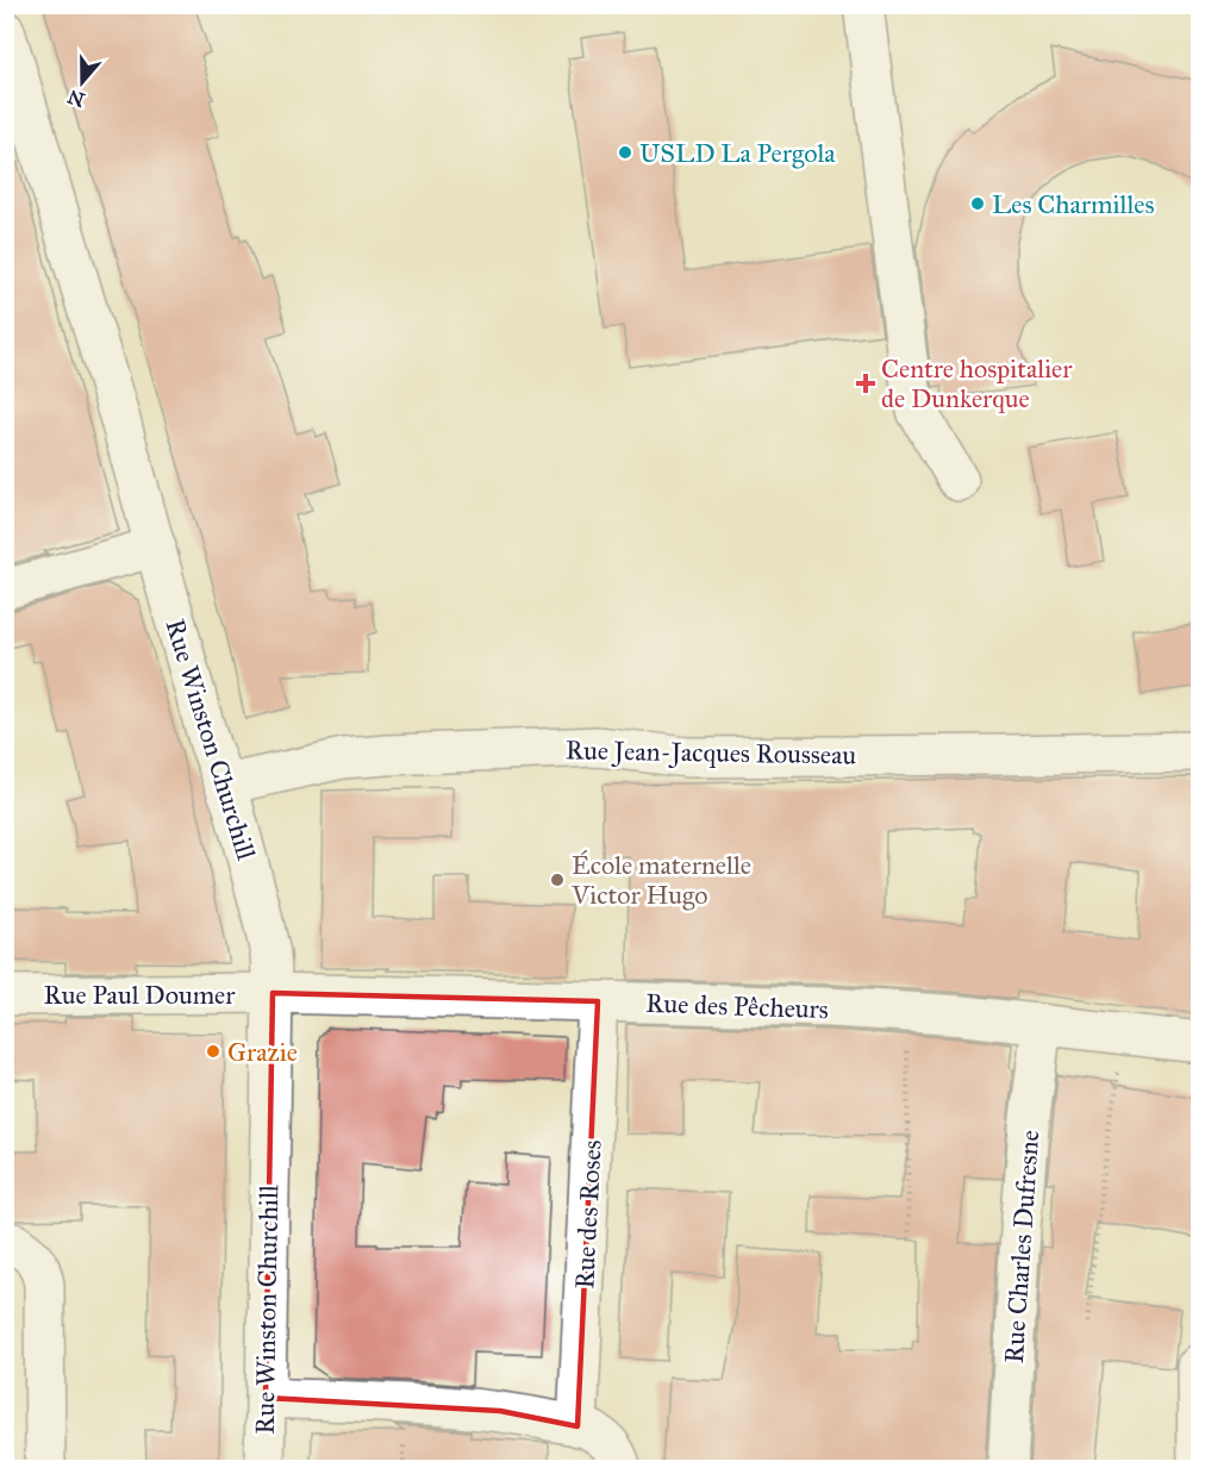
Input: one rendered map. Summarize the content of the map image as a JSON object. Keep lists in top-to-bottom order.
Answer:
{
  "streets": {
    "street": [
      "Rue Winston Churchill",
      "Rue Jean-Jacques Rousseau",
      "Rue Paul Doumer",
      "Rue des Pêcheurs",
      "Rue des Roses",
      "Rue Charles Dufresne"
    ]
  },
  "crossings": [
    ["Rue Winston Churchill", "Rue Jean-Jacques Rousseau"],
    ["Rue Winston Churchill", "Rue Paul Doumer"],
    ["Rue Winston Churchill", "Rue des Pêcheurs"],
    ["Rue Paul Doumer", "Rue des Pêcheurs"],
    ["Rue des Pêcheurs", "Rue des Roses"],
    ["Rue des Pêcheurs", "Rue Charles Dufresne"]
  ],
  "places": {
    "other": [
      "USLD La Pergola",
      "Les Charmilles",
      "École maternelle Victor Hugo",
      "Grazie"
    ],
    "health": ["Centre hospitalier de Dunkerque"]
  },
  "north": "bottom"
}
